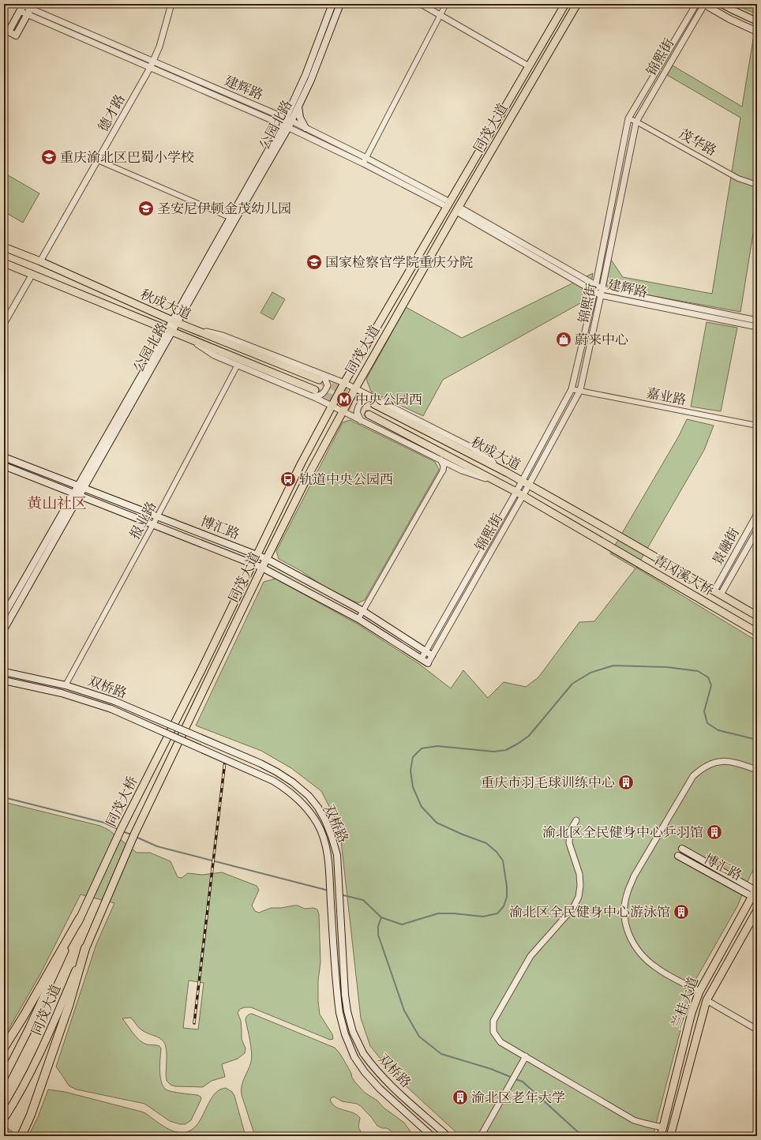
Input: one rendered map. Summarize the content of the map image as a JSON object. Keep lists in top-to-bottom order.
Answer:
{
  "streets": {
    "main road": [
      "公园北路",
      "同茂大道",
      "秋成大道",
      "博汇路",
      "青冈溪大桥",
      "双桥路",
      "同茂大桥",
      "兰桂大道"
    ],
    "street": [
      "锦熙街",
      "建辉路",
      "德才路",
      "茂华路",
      "嘉业路",
      "报业路",
      "景融街"
    ]
  },
  "crossings": [
    ["锦熙街", "建辉路"],
    ["锦熙街", "茂华路"],
    ["锦熙街", "秋成大道"],
    ["锦熙街", "嘉业路"],
    ["锦熙街", "博汇路"],
    ["建辉路", "德才路"],
    ["建辉路", "公园北路"],
    ["建辉路", "同茂大道"],
    ["德才路", "秋成大道"],
    ["公园北路", "秋成大道"],
    ["公园北路", "博汇路"],
    ["同茂大道", "博汇路"],
    ["同茂大道", "同茂大桥"],
    ["秋成大道", "青冈溪大桥"],
    ["报业路", "博汇路"],
    ["报业路", "双桥路"],
    ["博汇路", "兰桂大道"],
    ["景融街", "青冈溪大桥"]
  ],
  "districts": ["黄山社区"],
  "places": {
    "school or university": ["重庆渝北区巴蜀小学校", "圣安尼伊顿金茂幼儿园", "国家检察官学院重庆分院"],
    "shop": ["蔚来中心"],
    "metro station": ["中央公园西"],
    "bus stop": ["轨道中央公园西"],
    "building": [
      "重庆市羽毛球训练中心",
      "渝北区全民健身中心乒羽馆",
      "渝北区全民健身中心游泳馆",
      "渝北区老年大学"
    ]
  }
}
